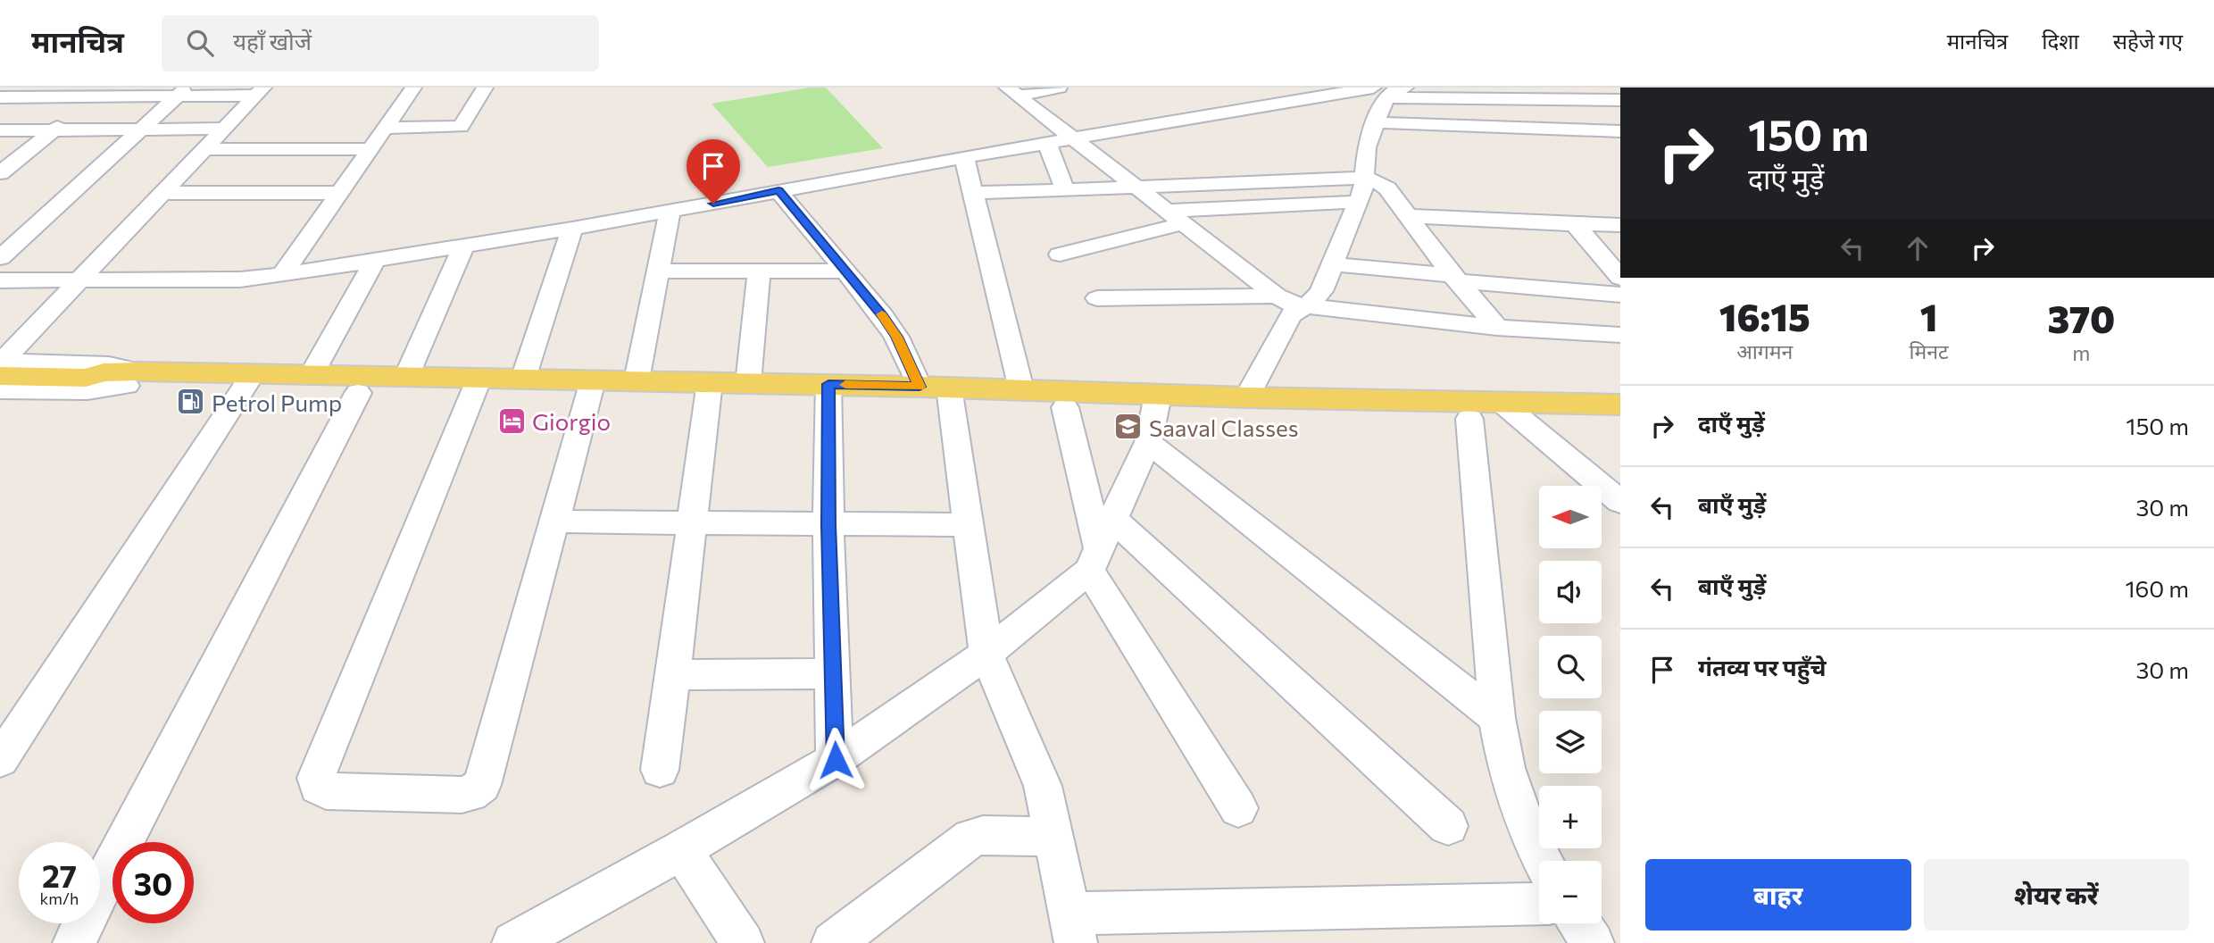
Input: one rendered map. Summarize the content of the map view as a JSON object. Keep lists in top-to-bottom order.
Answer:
{
  "places": {
    "fuel station": ["Petrol Pump"],
    "hotel": ["Giorgio"],
    "school or university": ["Saaval Classes"]
  },
  "north": "left",
  "page": {
    "header": "मानचित्र",
    "search": "यहाँ खोजें",
    "nav": ["मानचित्र", "दिशा", "सहेजे गए"],
    "turn": ["150 m", "दाएँ मुड़ें"],
    "eta": [
      "16:15",
      "आगमन",
      "1",
      "मिनट",
      "370",
      "m"
    ],
    "list": [
      {
        "name": "दाएँ मुड़ें",
        "value": "150 m"
      },
      {
        "name": "बाएँ मुड़ें",
        "value": "30 m"
      },
      {
        "name": "बाएँ मुड़ें",
        "value": "160 m"
      },
      {
        "name": "गंतव्य पर पहुँचे",
        "value": "30 m"
      }
    ],
    "map_buttons": ["+", "−"],
    "speed": "27 km/h",
    "limit": "30",
    "buttons": ["बाहर", "शेयर करें"]
  }
}
